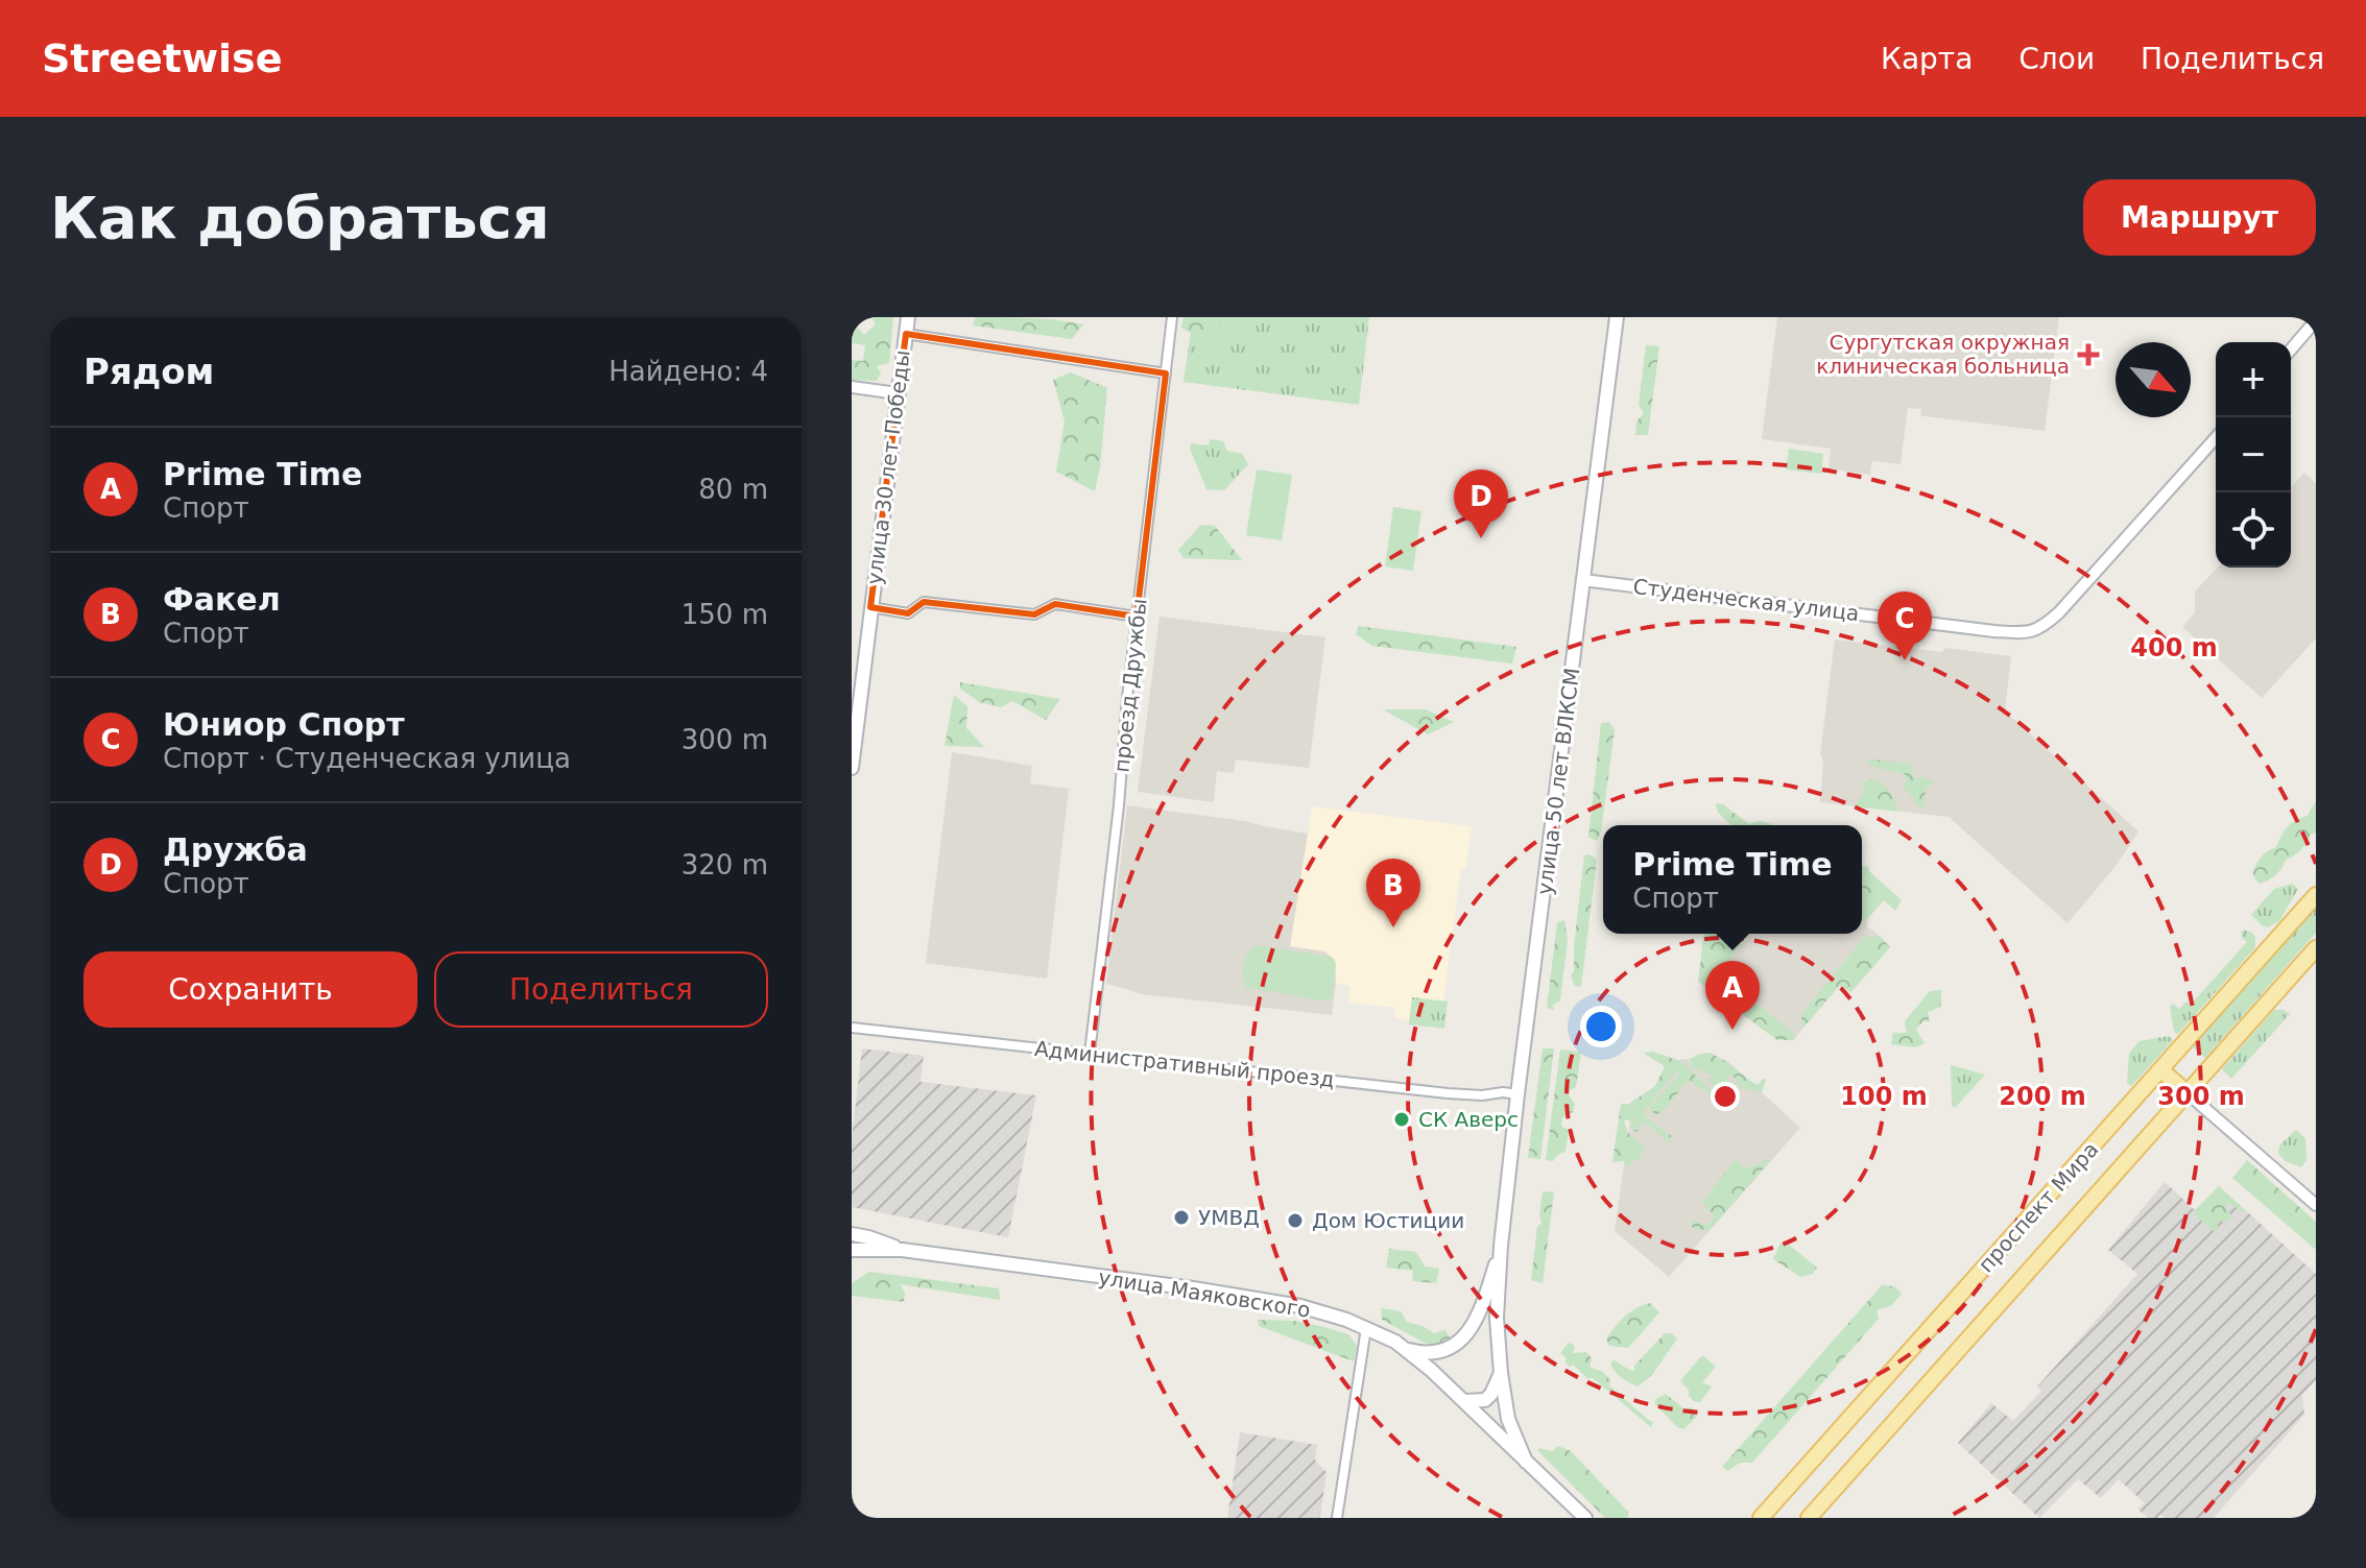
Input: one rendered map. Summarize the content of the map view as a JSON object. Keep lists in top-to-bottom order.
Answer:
{
  "streets": {
    "main road": [
      "улица 30 лет Победы",
      "улица 50 лет ВЛКСМ",
      "проспект Мира",
      "улица Маяковского"
    ],
    "street": ["Студенческая улица", "проезд Дружбы", "Административный проезд"]
  },
  "crossings": [
    ["Студенческая улица", "улица 50 лет ВЛКСМ"],
    ["проезд Дружбы", "Административный проезд"],
    ["улица 50 лет ВЛКСМ", "Административный проезд"],
    ["улица 50 лет ВЛКСМ", "улица Маяковского"]
  ],
  "places": {
    "health": ["Сургутская окружная клиническая больница"],
    "other": ["СК Аверс", "УМВД", "Дом Юстиции"]
  },
  "north": "bottom right",
  "page": {
    "header": "Streetwise",
    "nav": ["Карта", "Слои", "Поделиться"],
    "buttons": [
      "Маршрут",
      ["Сохранить", "Поделиться"]
    ],
    "title": "Как добраться",
    "heading": ["Рядом", "Найдено: 4"],
    "map_buttons": ["+", "−"],
    "list": [
      {
        "mark": "A",
        "name": "Prime Time",
        "note": "Спорт",
        "value": "80 m"
      },
      {
        "mark": "B",
        "name": "Факел",
        "note": "Спорт",
        "value": "150 m"
      },
      {
        "mark": "C",
        "name": "Юниор Спорт",
        "note": "Спорт · Студенческая улица",
        "value": "300 m"
      },
      {
        "mark": "D",
        "name": "Дружба",
        "note": "Спорт",
        "value": "320 m"
      }
    ],
    "pins": [
      "D",
      "C",
      "B",
      "A"
    ],
    "popup": ["Prime Time", "Спорт"]
  },
  "rings": [
    "400 m",
    "100 m",
    "200 m",
    "300 m"
  ]
}
